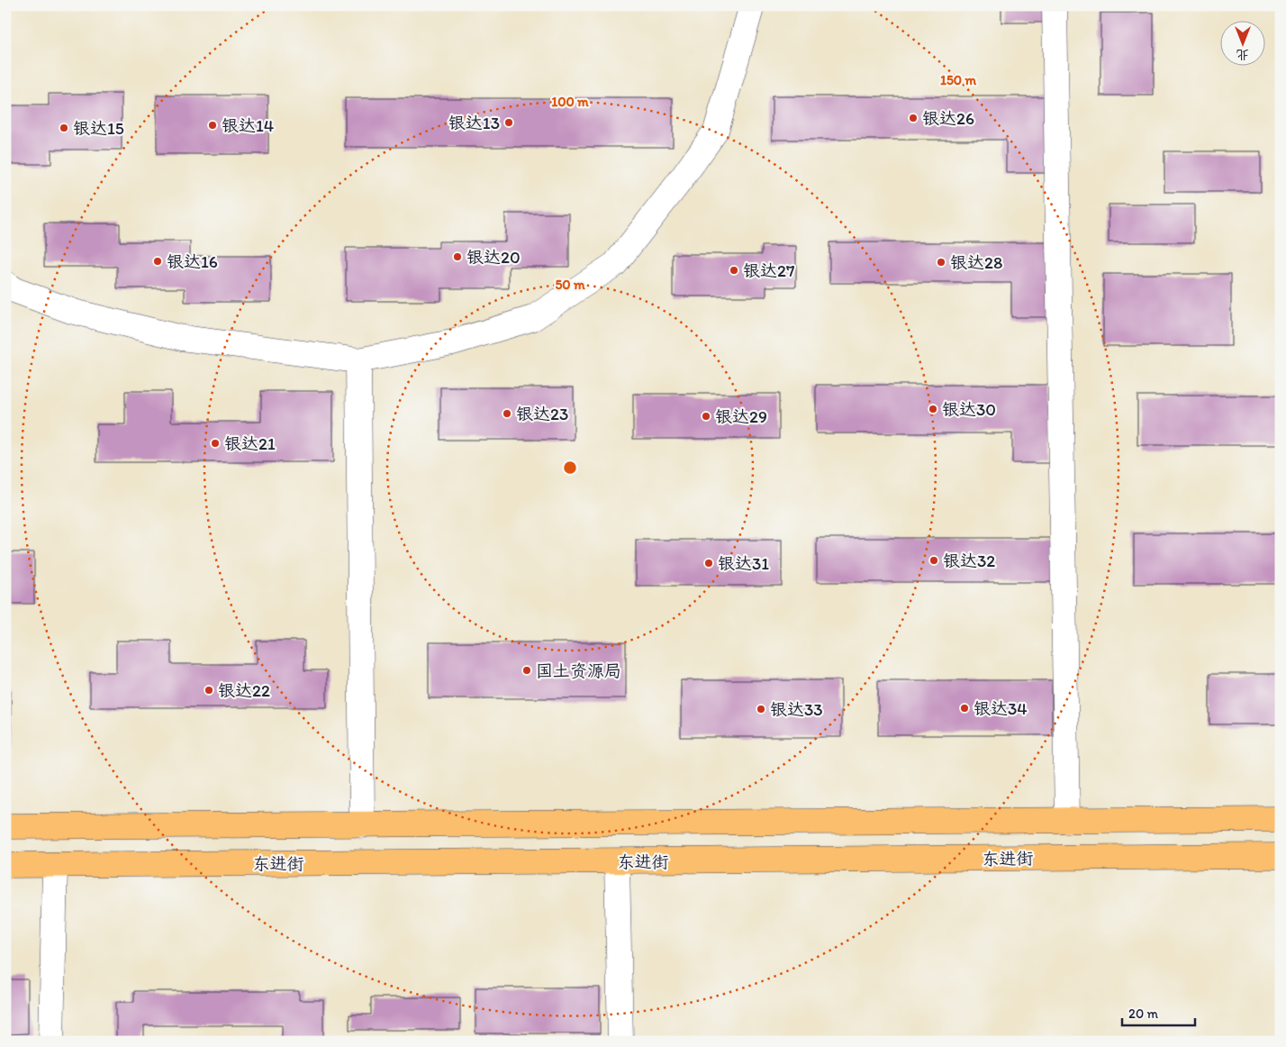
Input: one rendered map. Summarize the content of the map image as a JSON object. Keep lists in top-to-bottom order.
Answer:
{
  "streets": {
    "main road": ["东进街"]
  },
  "places": [
    "银达26",
    "银达13",
    "银达14",
    "银达15",
    "银达20",
    "银达16",
    "银达28",
    "银达27",
    "银达30",
    "银达23",
    "银达29",
    "银达21",
    "银达32",
    "银达31",
    "国土资源局",
    "银达22",
    "银达34",
    "银达33"
  ],
  "scale_bar": "20 m",
  "north": "bottom",
  "rings": ["150 m", "100 m", "50 m"]
}
